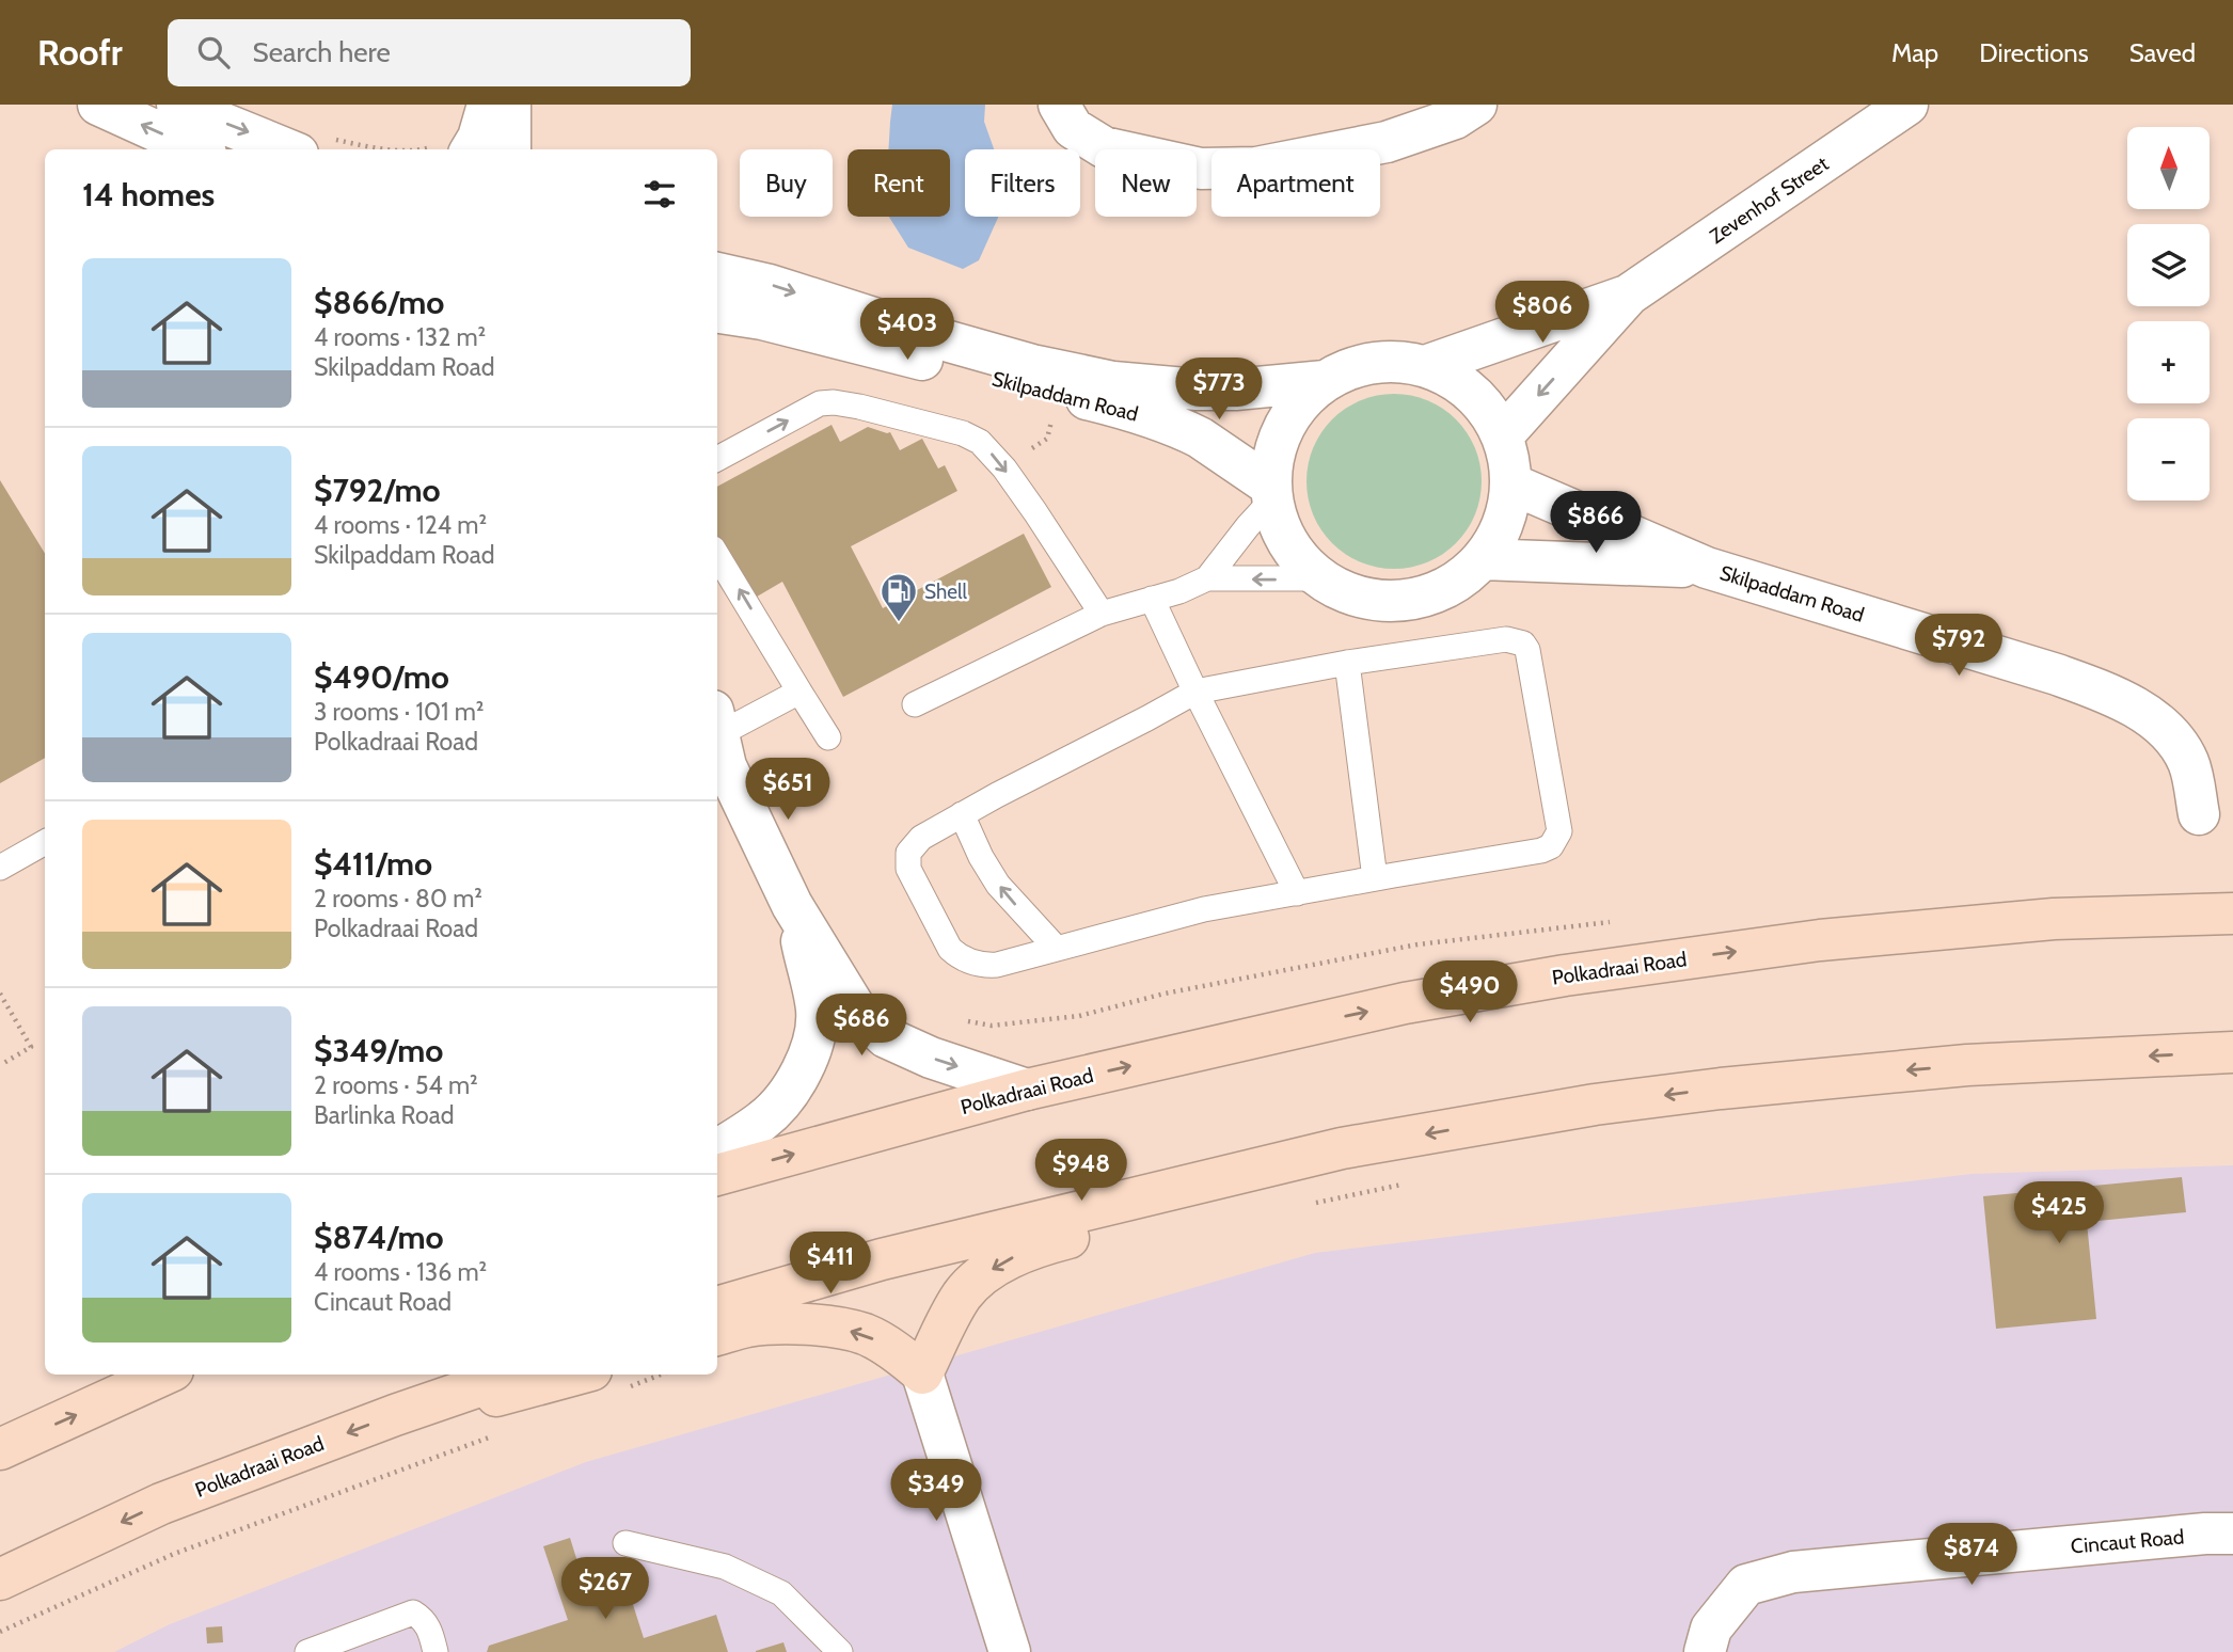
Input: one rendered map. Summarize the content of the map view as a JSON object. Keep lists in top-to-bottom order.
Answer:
{
  "streets": {
    "main road": ["Polkadraai Road"],
    "street": ["Zevenhof Street", "Skilpaddam Road", "Cincaut Road"]
  },
  "crossings": [
    ["Zevenhof Street", "Skilpaddam Road"]
  ],
  "places": {
    "fuel station": ["Shell"]
  },
  "north": "top",
  "page": {
    "header": "Roofr",
    "search": "Search here",
    "nav": ["Map", "Directions", "Saved"],
    "map_buttons": ["+", "−"],
    "chip": [
      "Buy",
      "Rent",
      "Filters",
      "New",
      "Apartment"
    ],
    "heading": "14 homes",
    "list": [
      {
        "name": "$866/mo",
        "note": "4 rooms · 132 m² · Skilpaddam Road"
      },
      {
        "name": "$792/mo",
        "note": "4 rooms · 124 m² · Skilpaddam Road"
      },
      {
        "name": "$490/mo",
        "note": "3 rooms · 101 m² · Polkadraai Road"
      },
      {
        "name": "$411/mo",
        "note": "2 rooms · 80 m² · Polkadraai Road"
      },
      {
        "name": "$349/mo",
        "note": "2 rooms · 54 m² · Barlinka Road"
      },
      {
        "name": "$874/mo",
        "note": "4 rooms · 136 m² · Cincaut Road"
      }
    ],
    "price": [
      "$806",
      "$403",
      "$773",
      "$866",
      "$792",
      "$651",
      "$490",
      "$686",
      "$948",
      "$425",
      "$411",
      "$349",
      "$874",
      "$267"
    ]
  }
}
